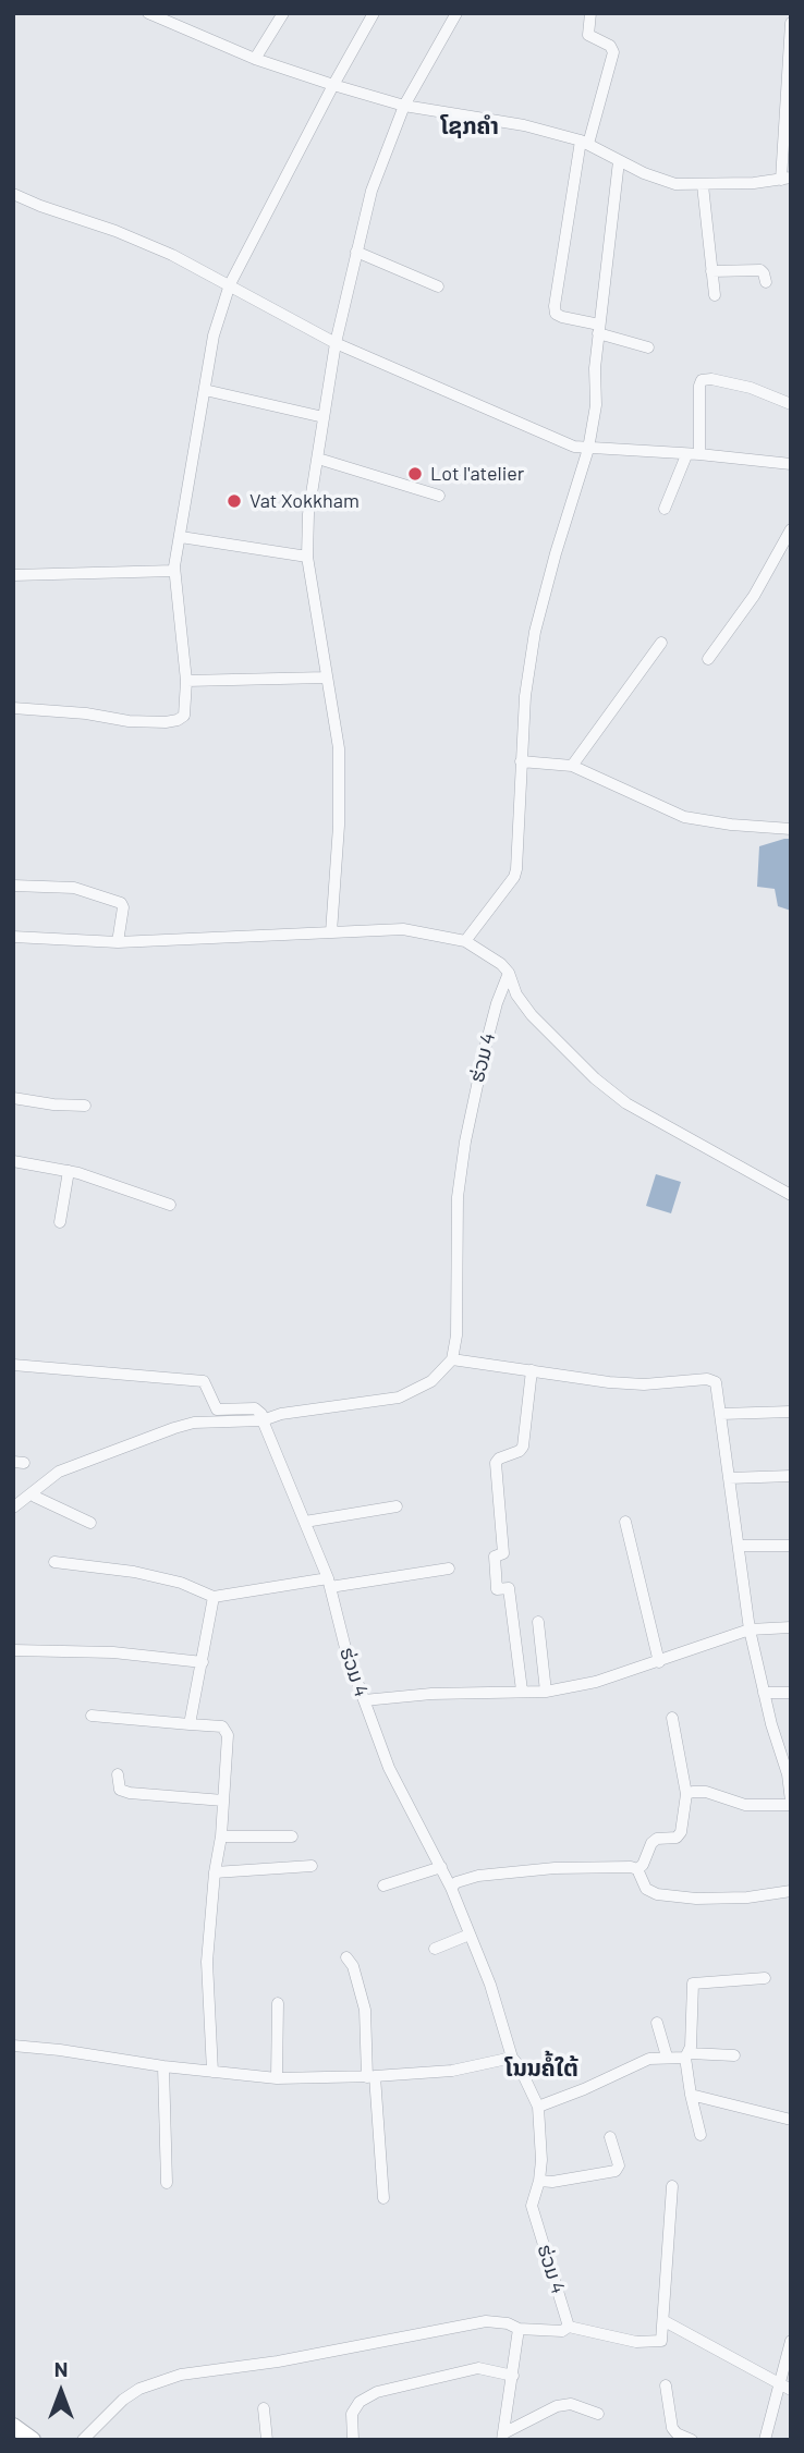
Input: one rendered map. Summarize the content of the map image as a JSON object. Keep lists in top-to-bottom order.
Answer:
{
  "streets": {
    "street": ["ຮ່ວມ 4"]
  },
  "districts": ["ໂຊກຄຳ", "ໂນນຄໍ້ໃຕ້"],
  "places": ["Lot l'atelier", "Vat Xokkham"],
  "north": "top"
}
